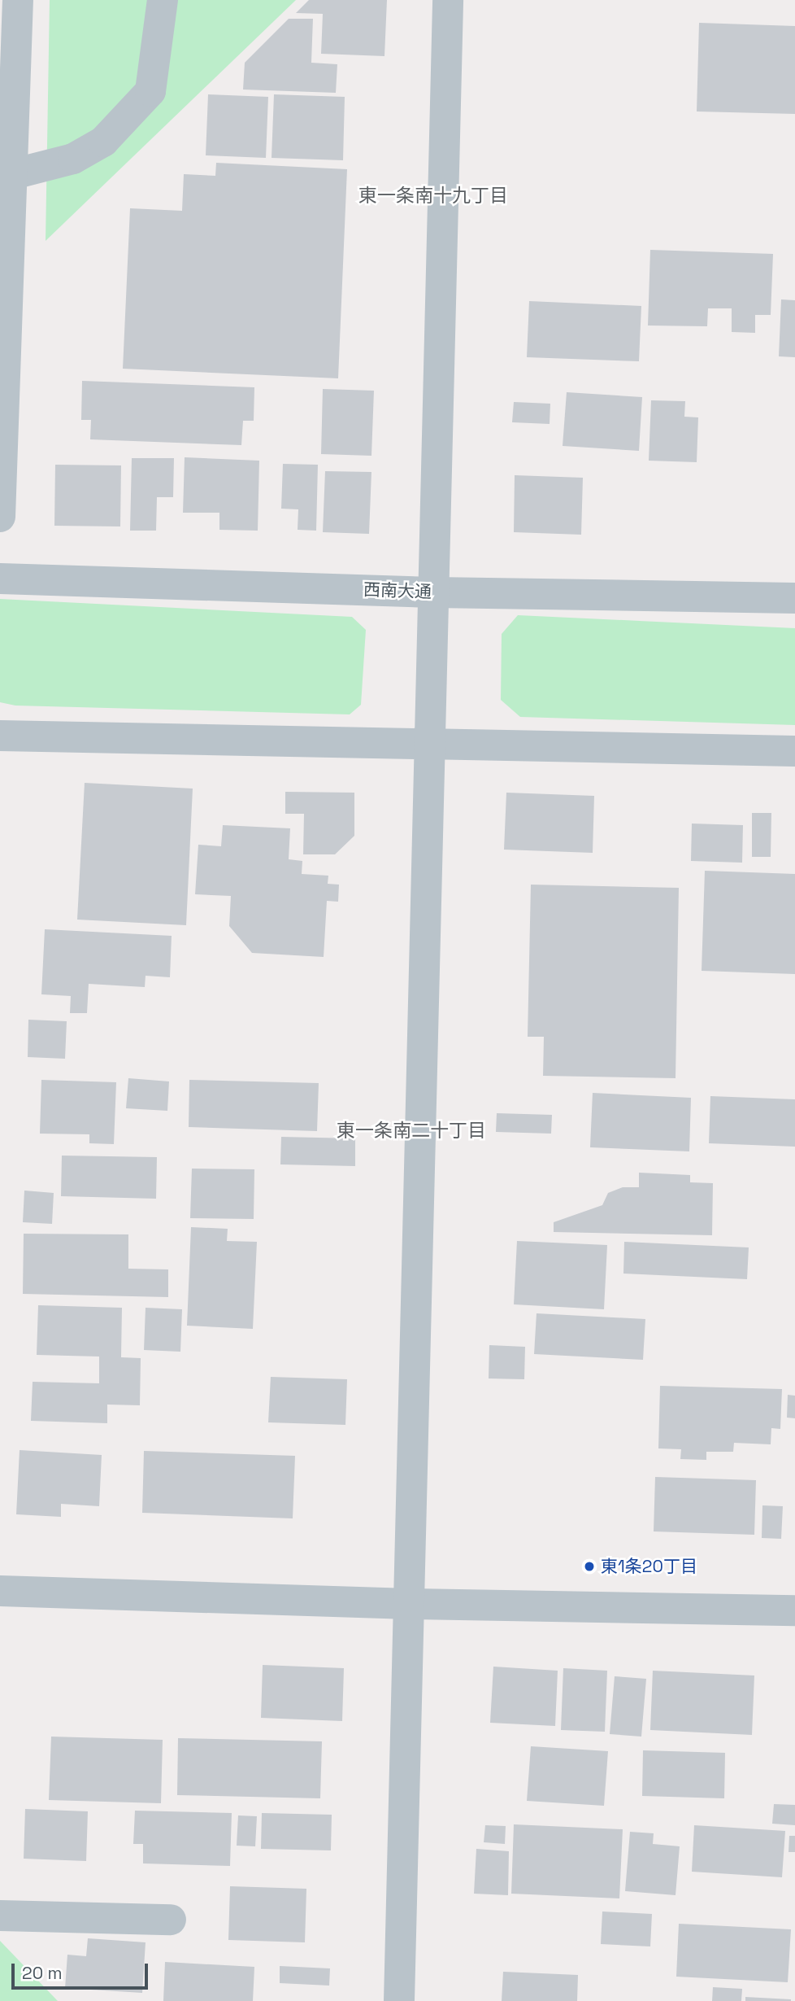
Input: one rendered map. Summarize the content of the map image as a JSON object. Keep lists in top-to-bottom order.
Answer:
{
  "streets": {
    "street": ["西南大通"]
  },
  "districts": ["東一条南十九丁目", "東一条南二十丁目"],
  "places": ["東1条20丁目"],
  "scale_bar": "20 m"
}
